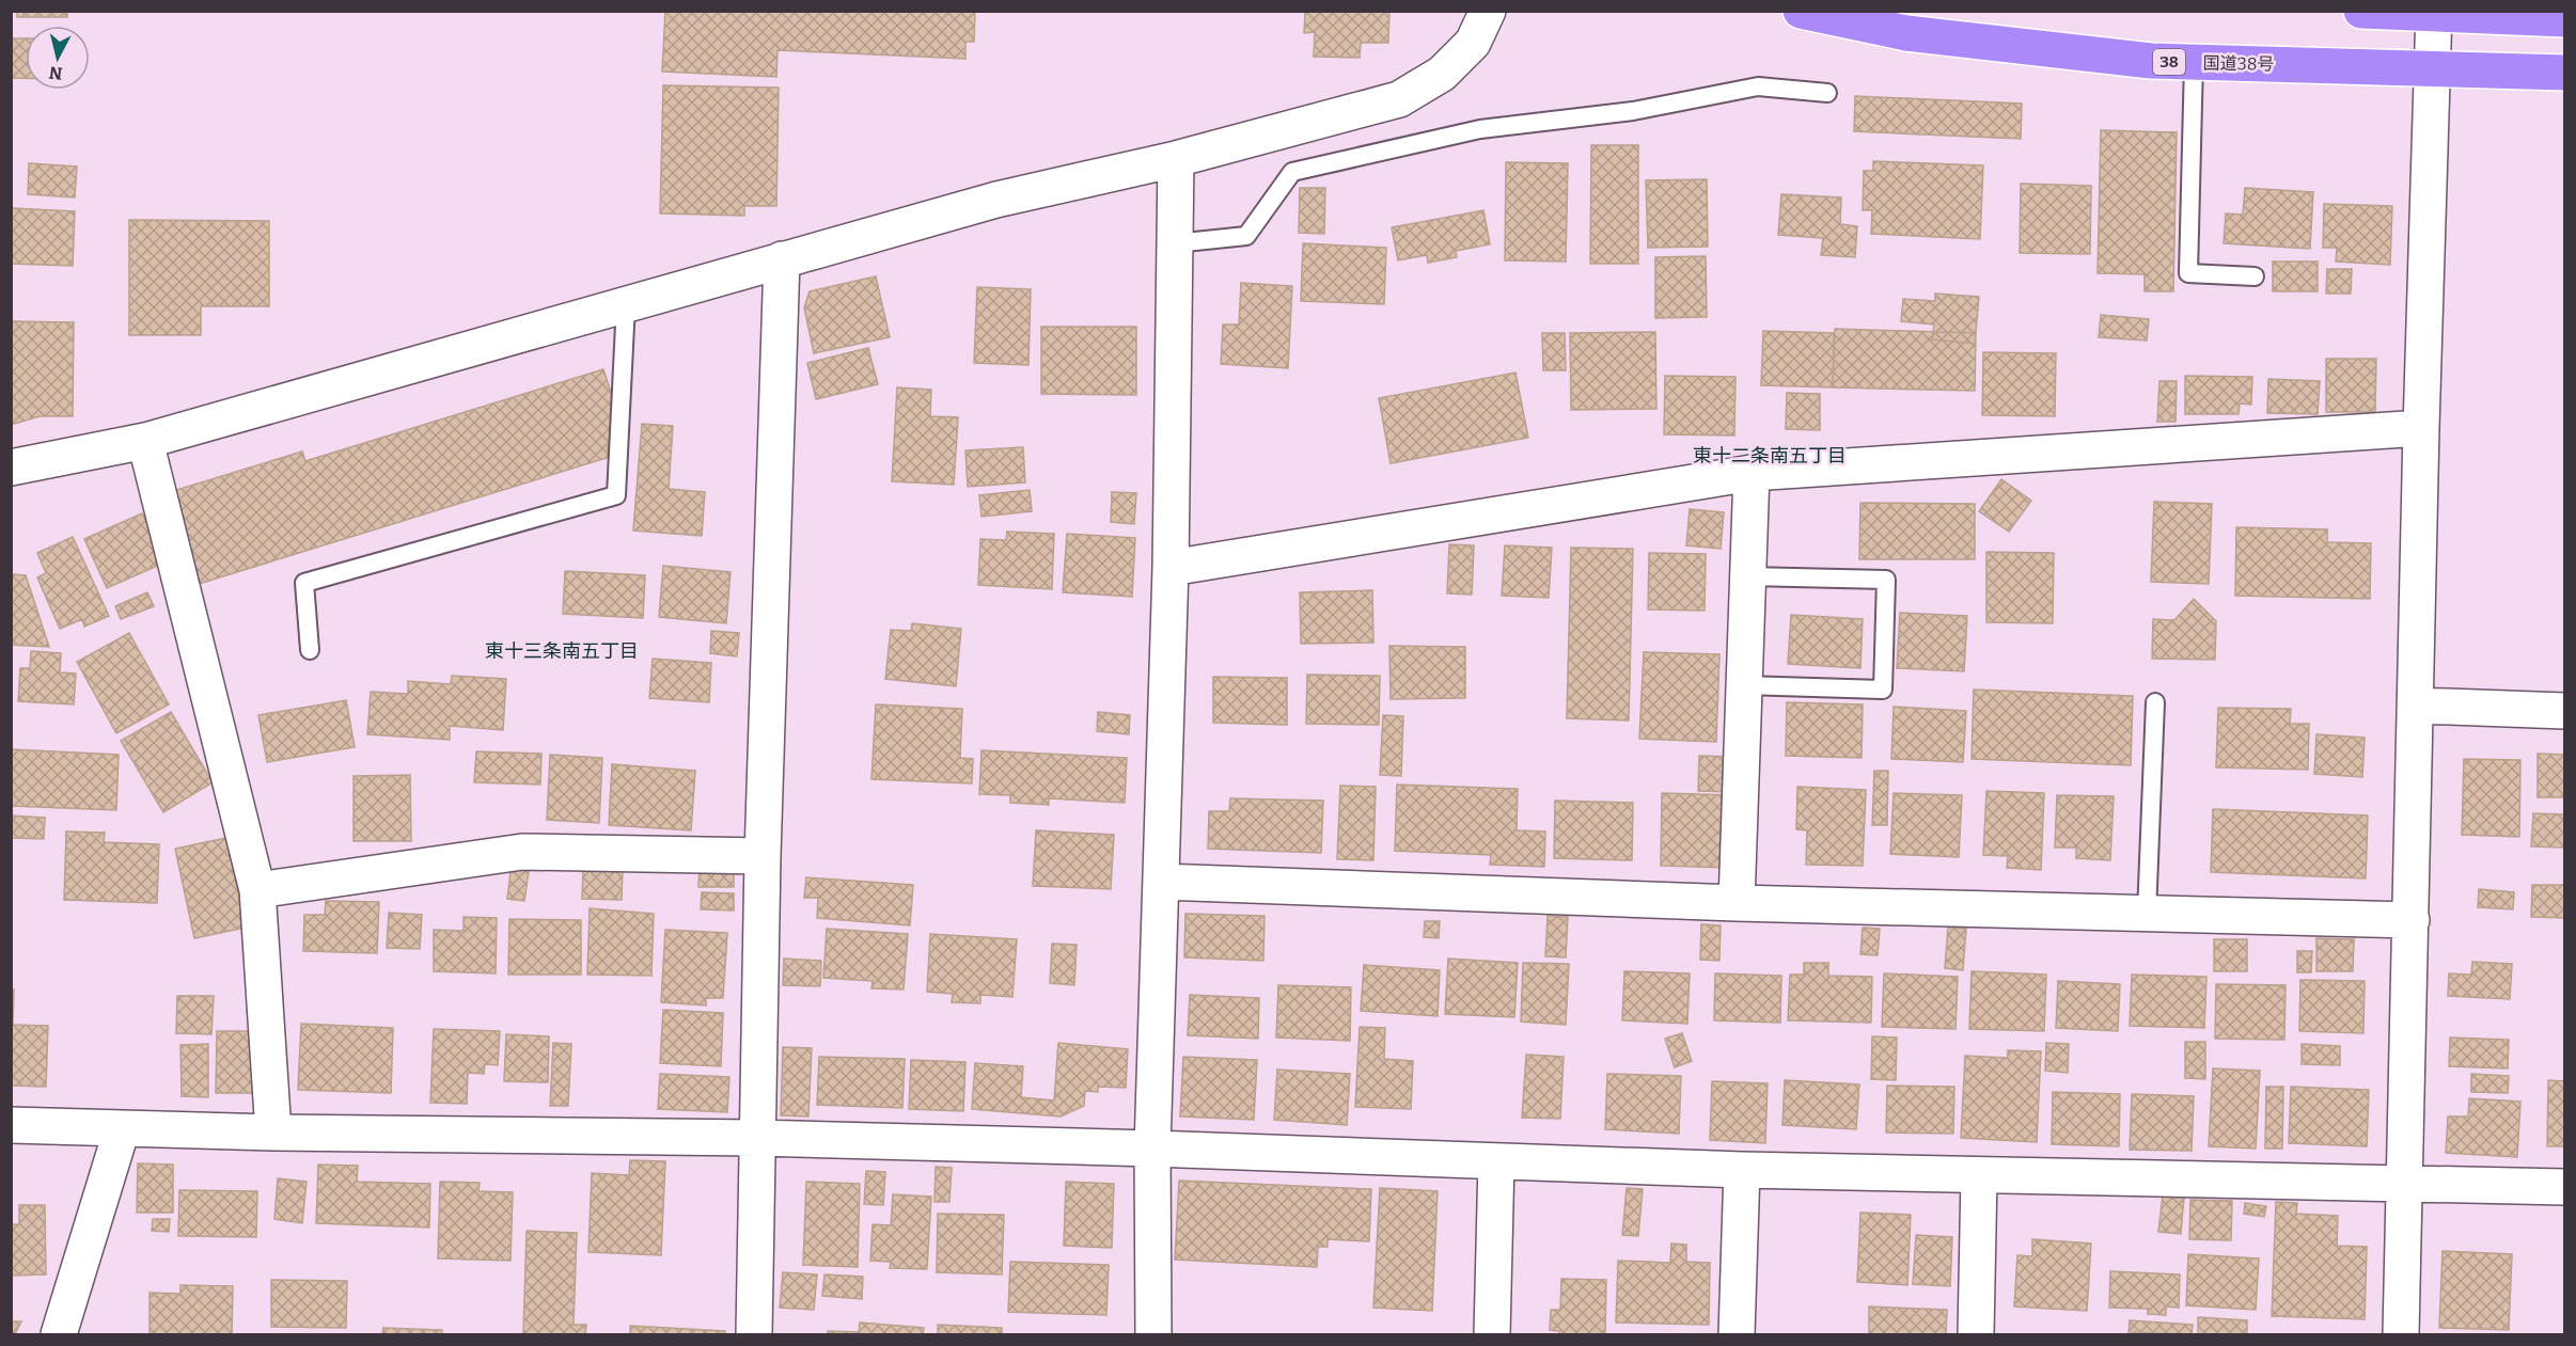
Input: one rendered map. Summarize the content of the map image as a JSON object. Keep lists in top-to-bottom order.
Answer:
{
  "streets": {
    "highway": ["38", "国道38号"]
  },
  "districts": ["東十二条南五丁目", "東十三条南五丁目"],
  "north": "bottom"
}
